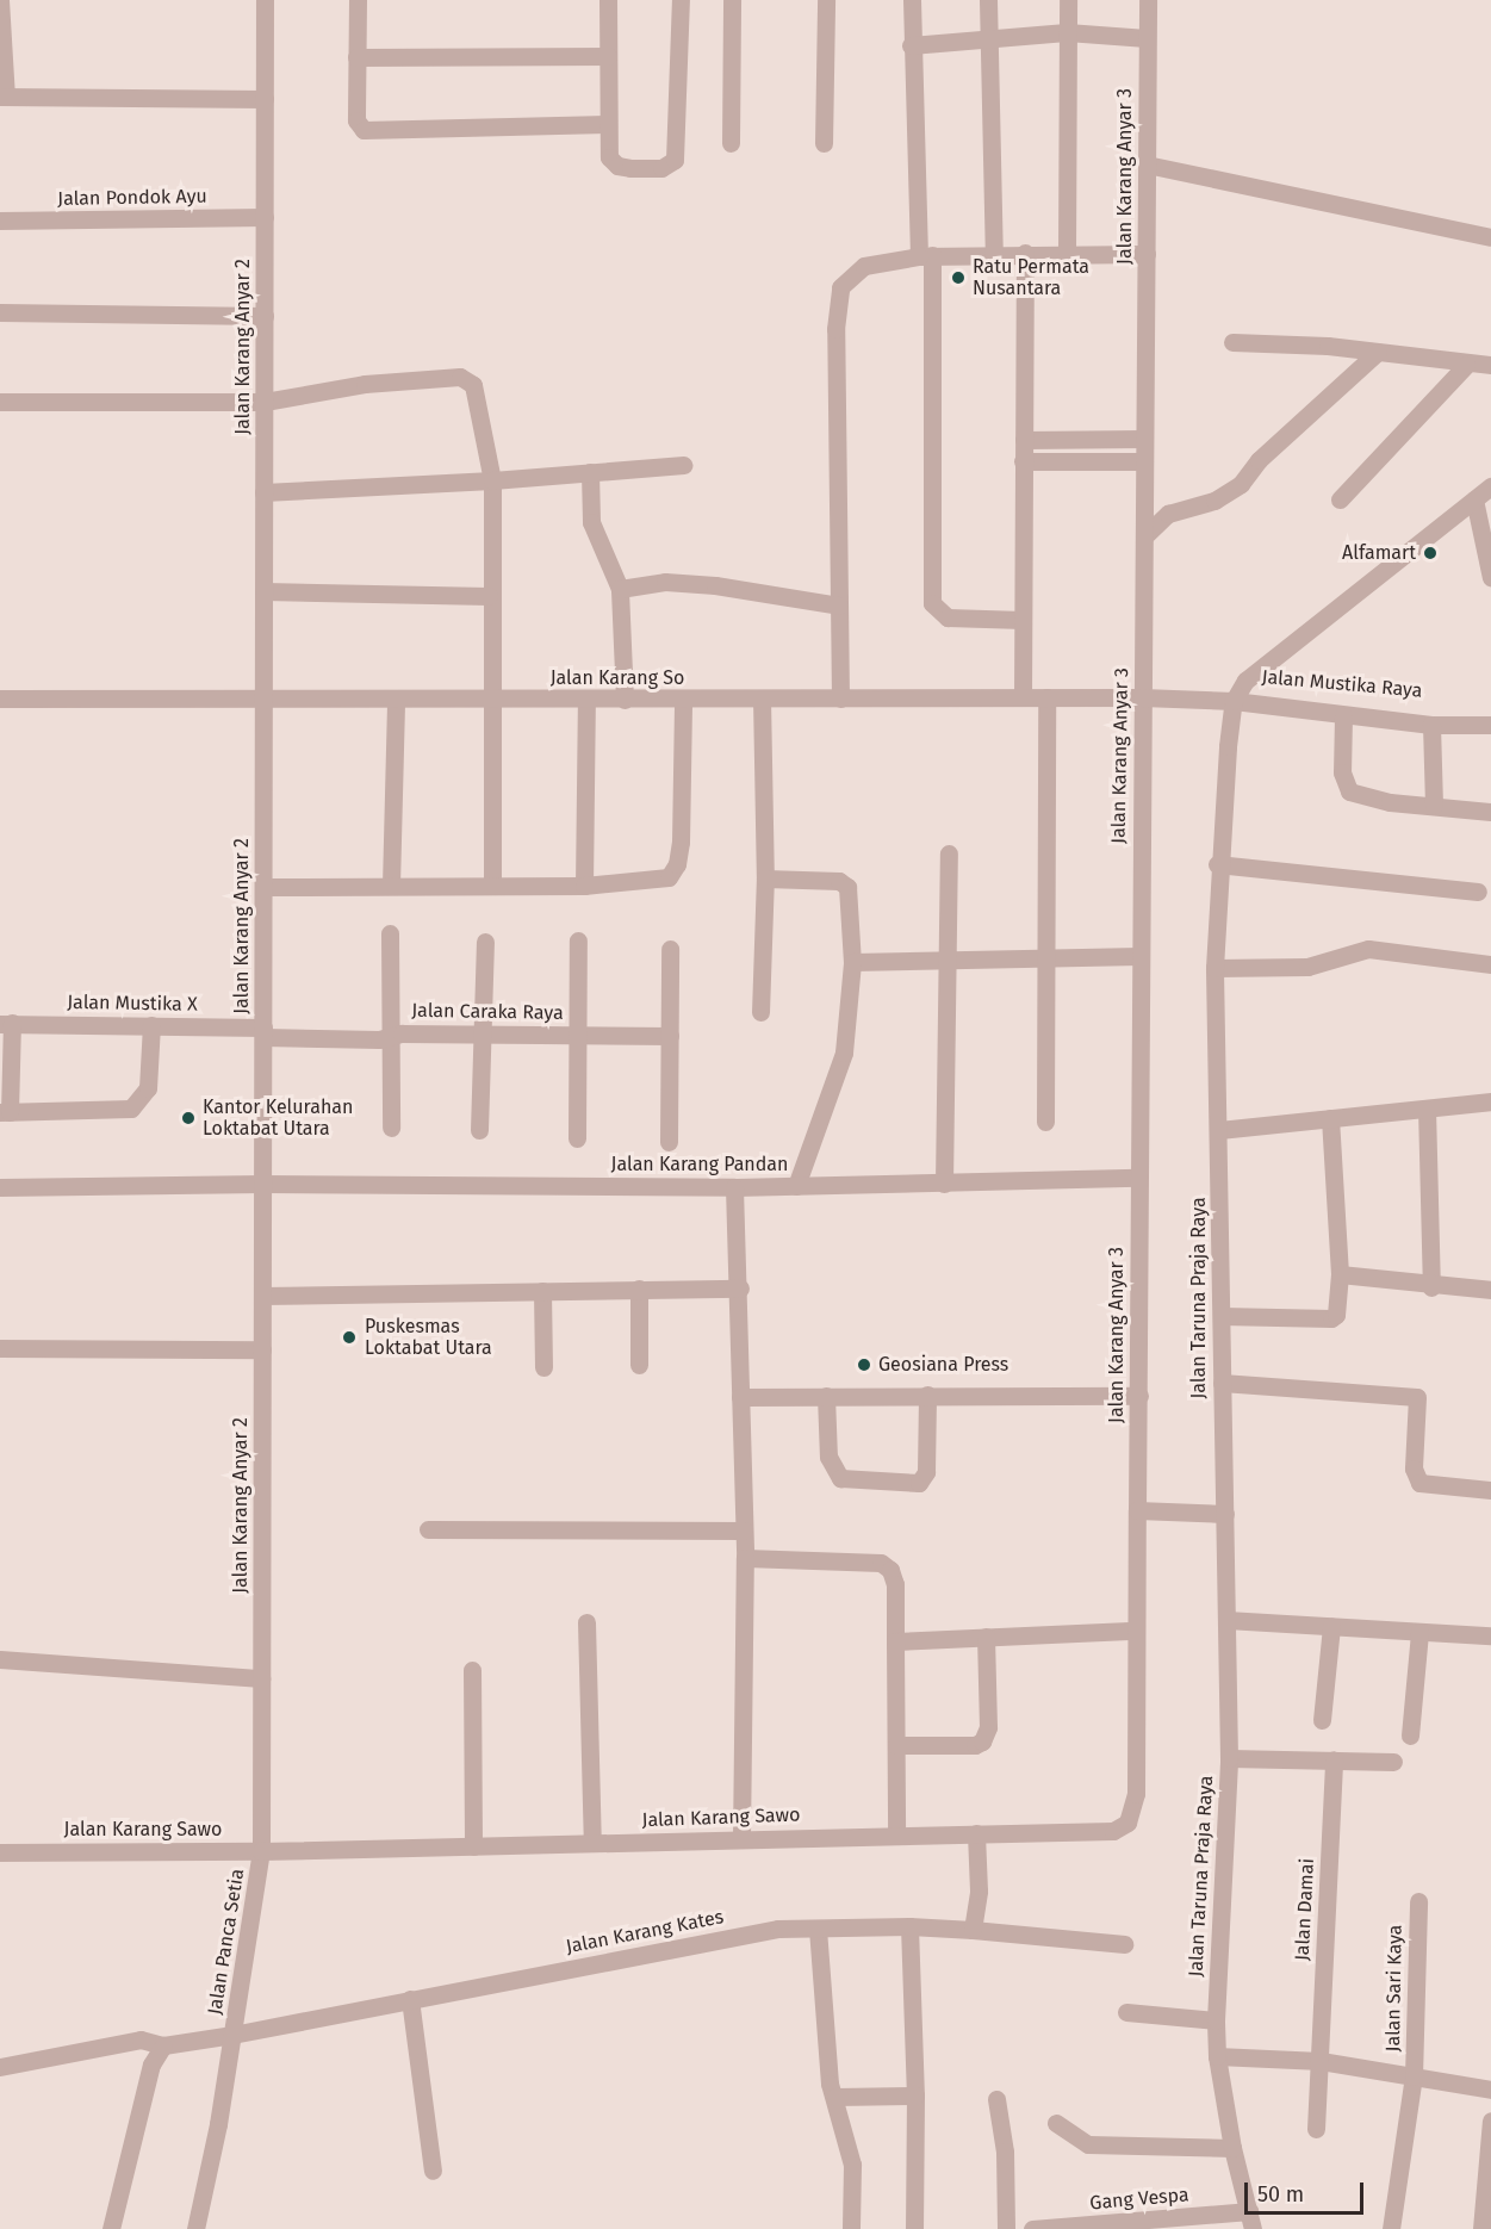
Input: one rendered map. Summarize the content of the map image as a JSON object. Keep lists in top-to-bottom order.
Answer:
{
  "streets": {
    "street": [
      "Jalan Karang Anyar 3",
      "Jalan Pondok Ayu",
      "Jalan Karang Anyar 2",
      "Jalan Karang So",
      "Jalan Mustika Raya",
      "Jalan Mustika X",
      "Jalan Caraka Raya",
      "Jalan Karang Pandan",
      "Jalan Taruna Praja Raya",
      "Jalan Karang Sawo",
      "Jalan Damai",
      "Jalan Karang Kates",
      "Jalan Panca Setia",
      "Jalan Sari Kaya",
      "Gang Vespa"
    ]
  },
  "crossings": [
    ["Jalan Karang Anyar 3", "Jalan Karang So"],
    ["Jalan Karang Anyar 3", "Jalan Karang Pandan"],
    ["Jalan Karang Anyar 3", "Jalan Karang Sawo"],
    ["Jalan Pondok Ayu", "Jalan Karang Anyar 2"],
    ["Jalan Karang Anyar 2", "Jalan Karang So"],
    ["Jalan Karang Anyar 2", "Jalan Mustika X"],
    ["Jalan Karang Anyar 2", "Jalan Karang Pandan"],
    ["Jalan Karang Anyar 2", "Jalan Karang Sawo"],
    ["Jalan Karang Anyar 2", "Jalan Panca Setia"],
    ["Jalan Karang So", "Jalan Mustika Raya"],
    ["Jalan Karang So", "Jalan Taruna Praja Raya"],
    ["Jalan Mustika Raya", "Jalan Taruna Praja Raya"],
    ["Jalan Taruna Praja Raya", "Gang Vespa"],
    ["Jalan Karang Sawo", "Jalan Panca Setia"],
    ["Jalan Karang Kates", "Jalan Panca Setia"]
  ],
  "places": [
    "Ratu Permata Nusantara",
    "Alfamart",
    "Kantor Kelurahan Loktabat Utara",
    "Puskesmas Loktabat Utara",
    "Geosiana Press"
  ],
  "scale_bar": "50 m"
}
